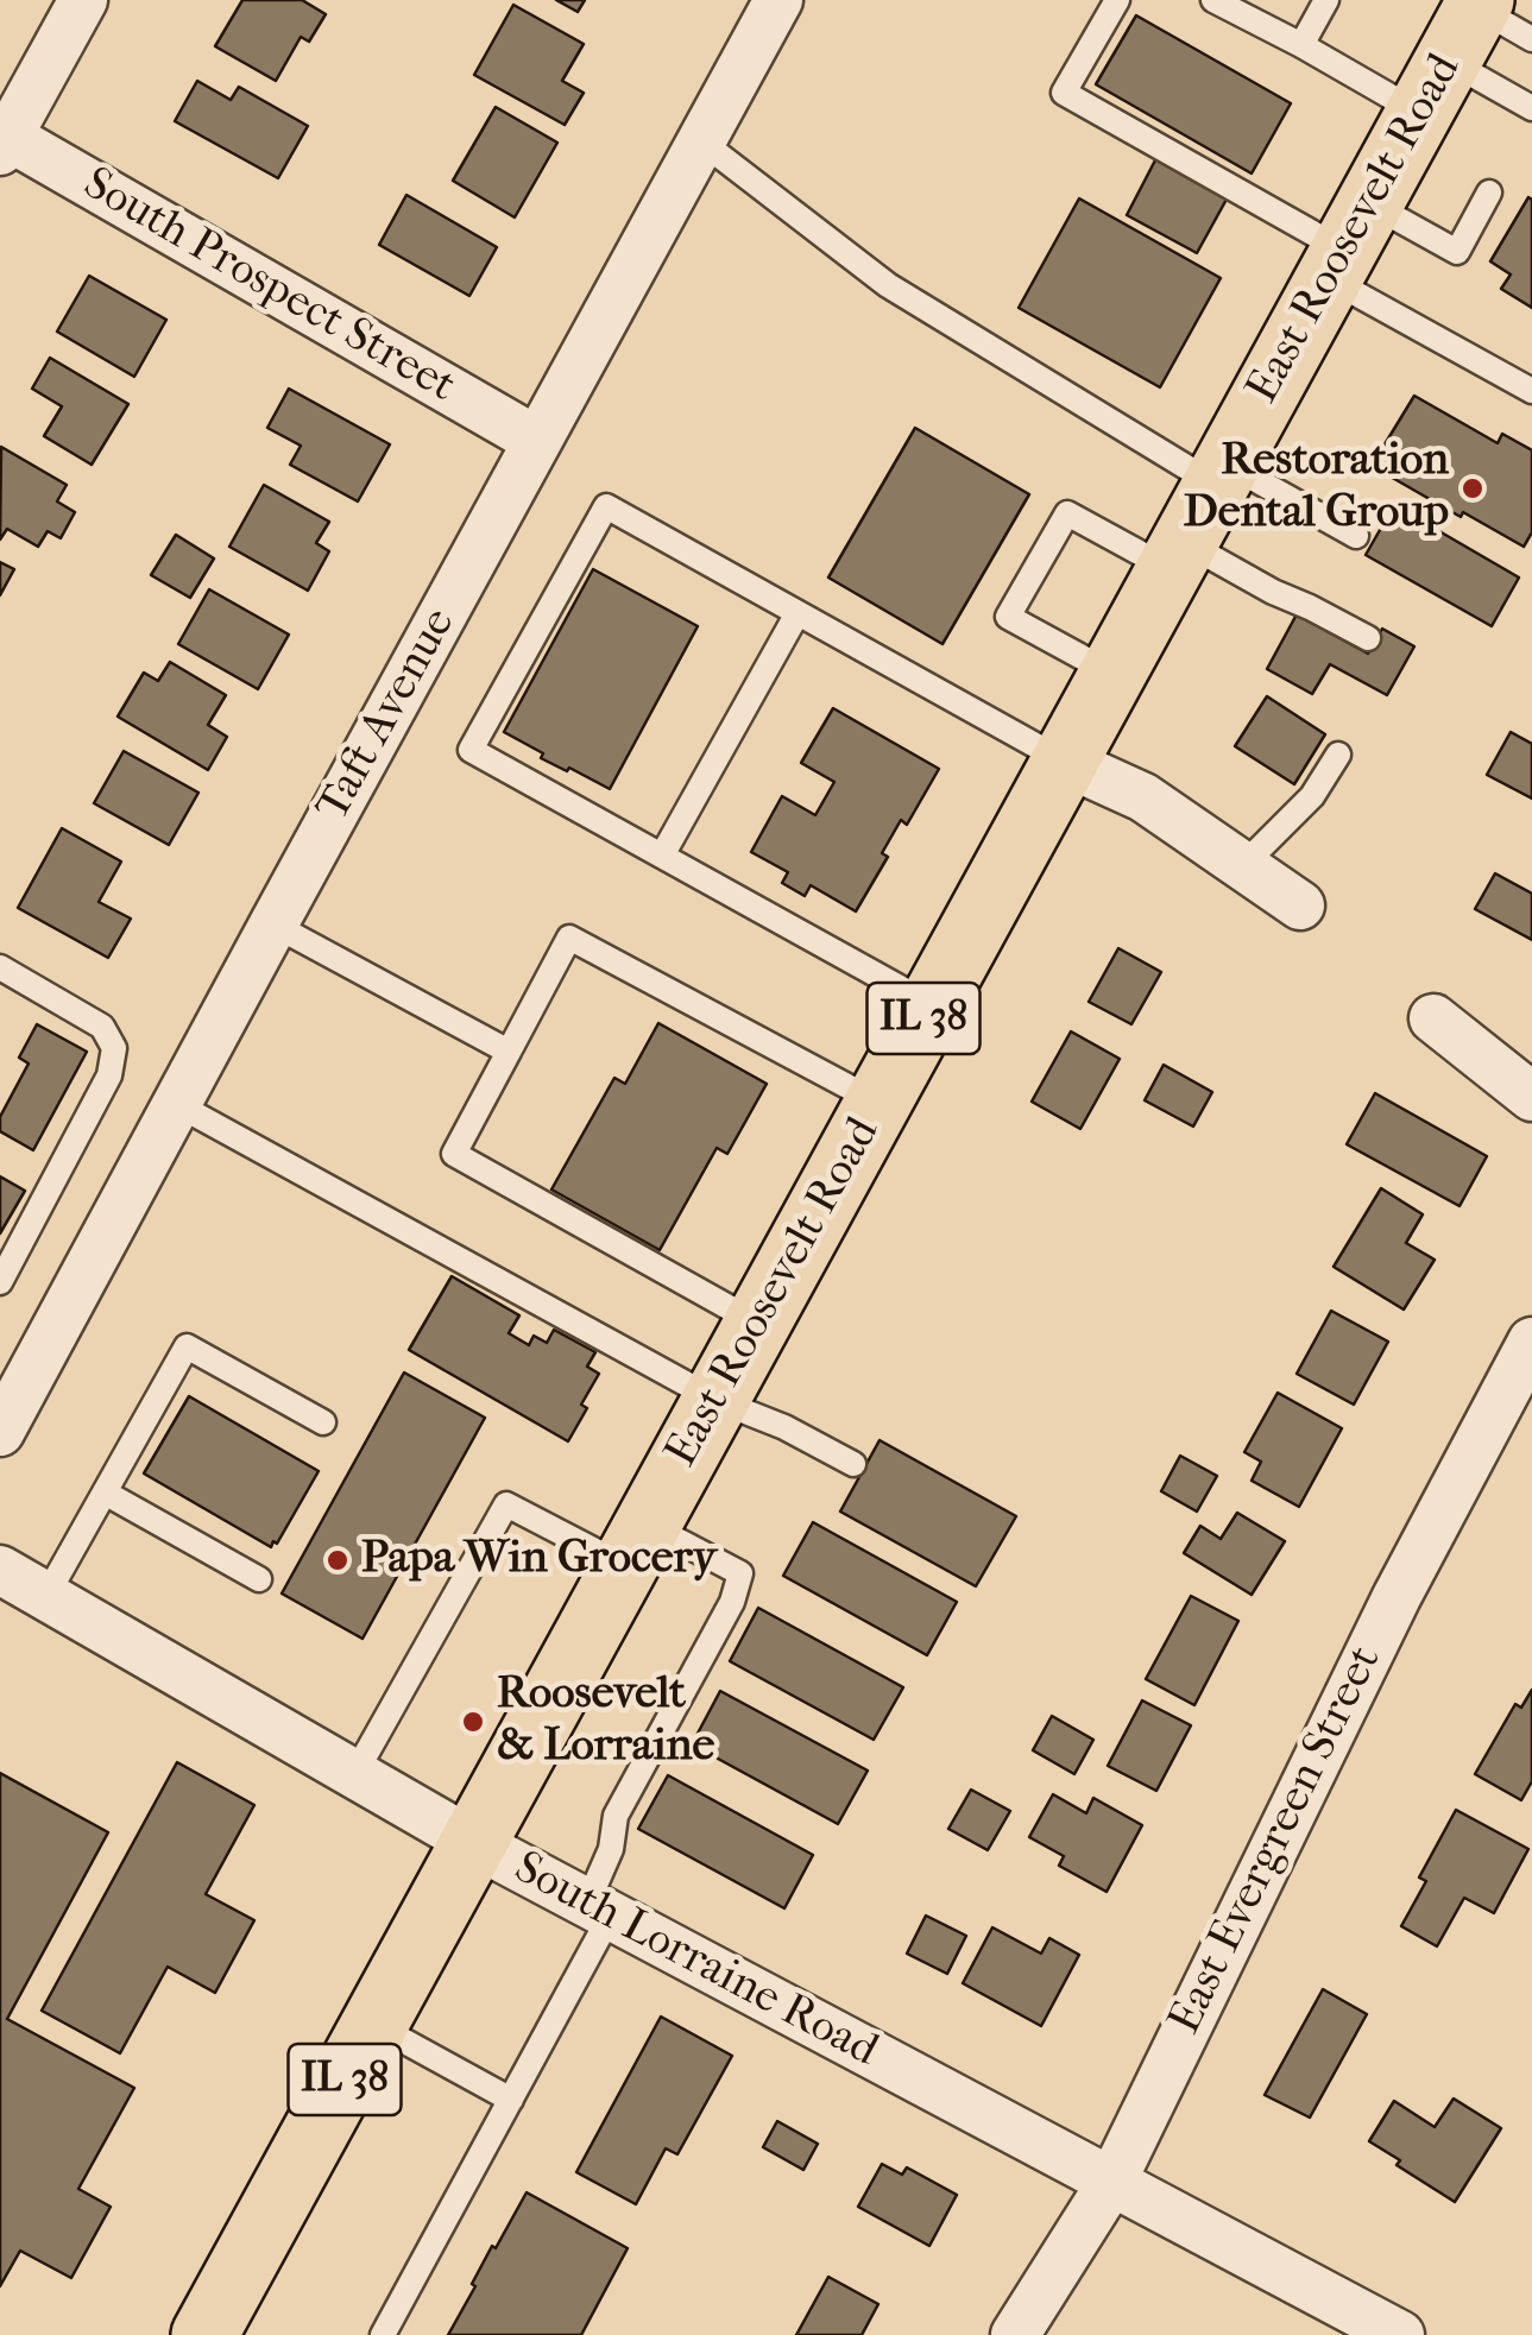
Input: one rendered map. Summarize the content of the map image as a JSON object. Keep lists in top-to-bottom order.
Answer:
{
  "streets": {
    "main road": ["East Roosevelt Road", "IL 38"],
    "street": [
      "South Prospect Street",
      "Taft Avenue",
      "East Evergreen Street",
      "South Lorraine Road"
    ]
  },
  "crossings": [
    ["East Roosevelt Road", "South Lorraine Road"],
    ["South Prospect Street", "Taft Avenue"],
    ["East Evergreen Street", "South Lorraine Road"]
  ],
  "places": ["Restoration Dental Group", "Papa Win Grocery", "Roosevelt & Lorraine"]
}
